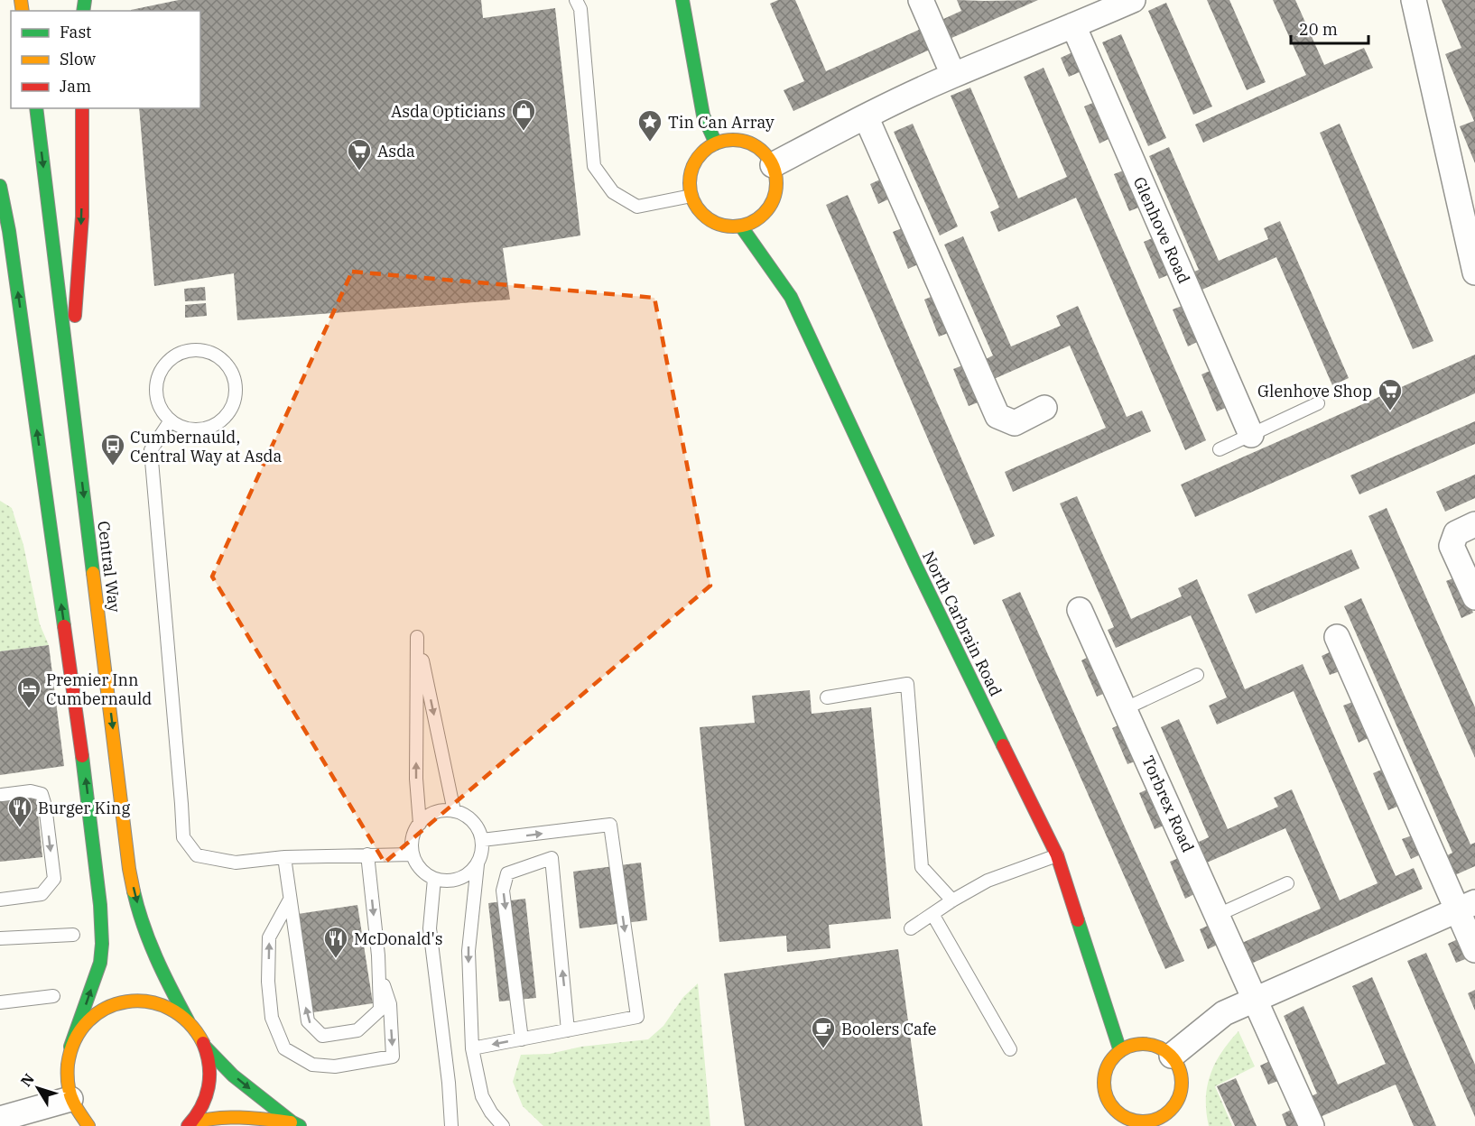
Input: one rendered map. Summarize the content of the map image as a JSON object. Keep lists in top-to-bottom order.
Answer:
{
  "streets": {
    "main road": ["Central Way", "North Carbrain Road"],
    "street": ["Glenhove Road", "Torbrex Road"]
  },
  "places": {
    "shop": ["Asda Opticians"],
    "place": ["Tin Can Array"],
    "supermarket": ["Asda", "Glenhove Shop"],
    "bus stop": ["Cumbernauld, Central Way at Asda"],
    "hotel": ["Premier Inn Cumbernauld"],
    "restaurant": ["Burger King", "McDonald's"],
    "cafe": ["Boolers Cafe"]
  },
  "legend": ["Fast", "Slow", "Jam"],
  "scale_bar": "20 m",
  "north": "top left"
}
